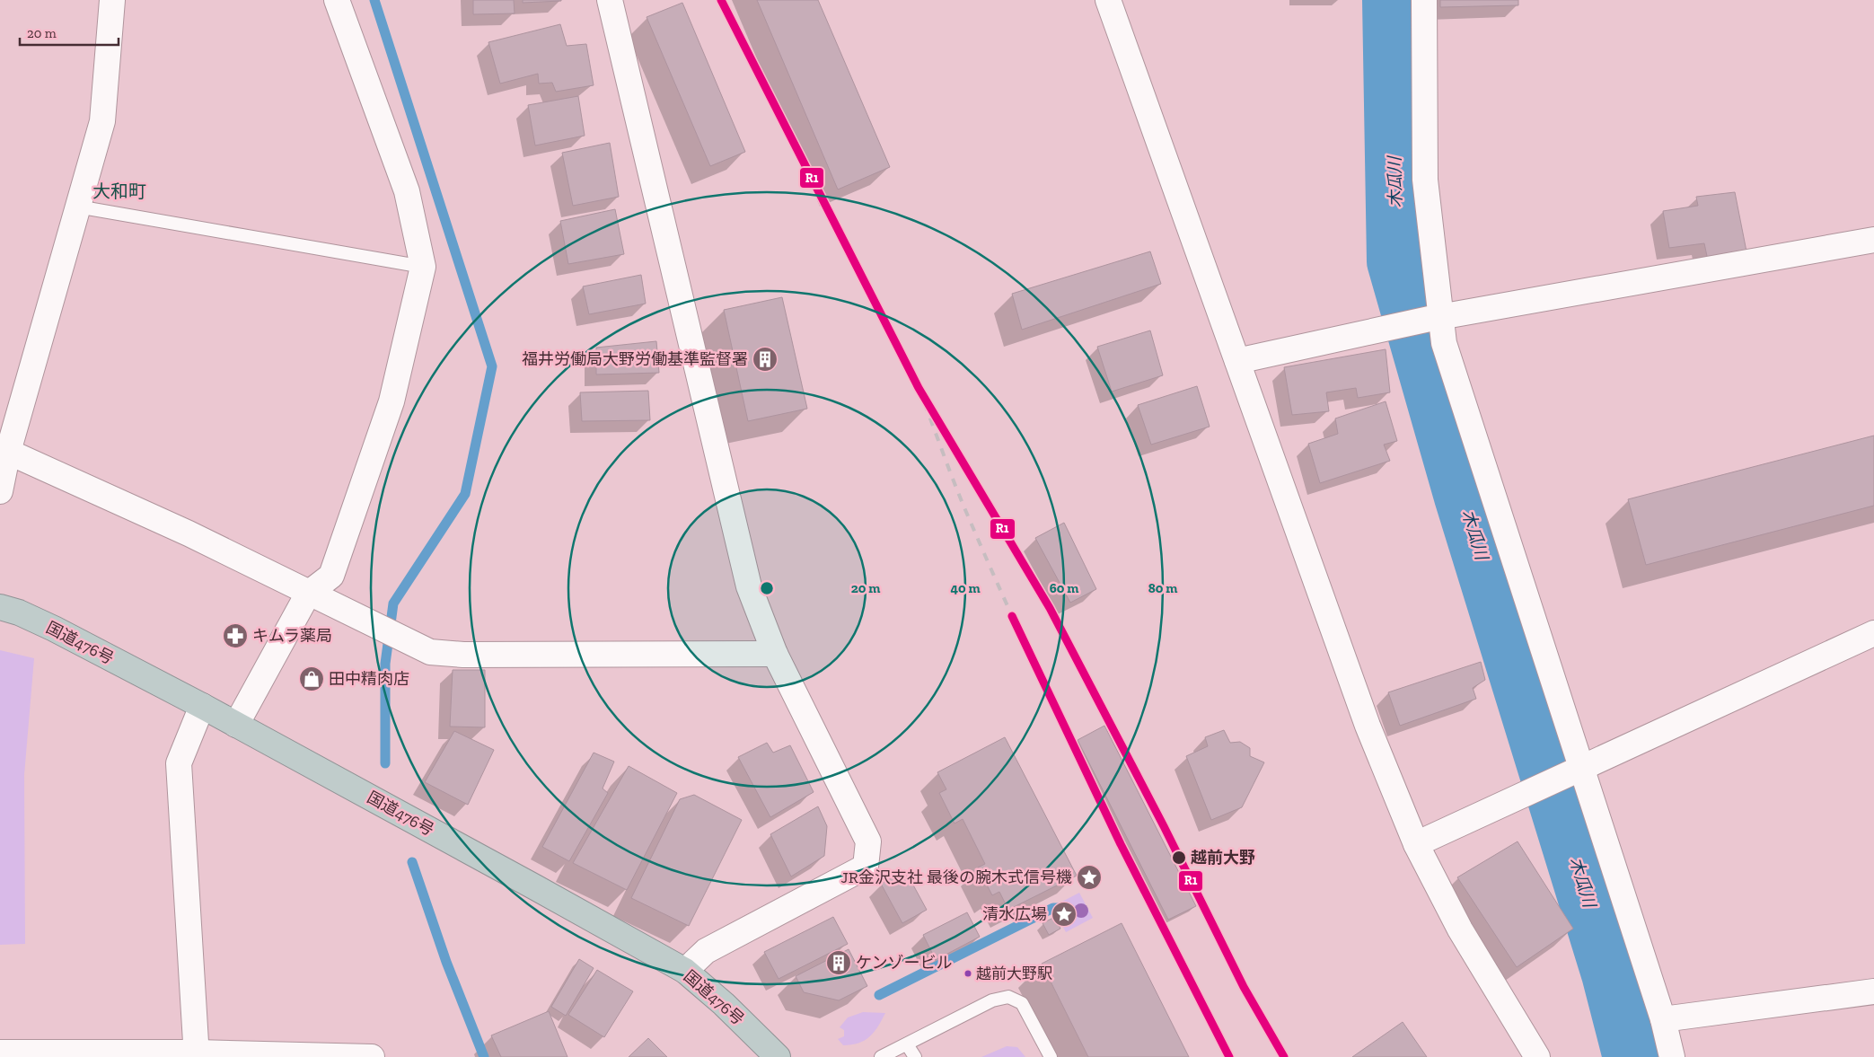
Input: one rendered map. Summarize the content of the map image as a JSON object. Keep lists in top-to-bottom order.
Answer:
{
  "streets": {
    "highway": ["国道476号"]
  },
  "districts": ["大和町"],
  "water": ["木瓜川"],
  "places": {
    "building": ["福井労働局大野労働基準監督署", "ケンゾービル"],
    "pharmacy": ["キムラ薬局"],
    "shop": ["田中精肉店"],
    "other": ["越前大野", "越前大野駅"],
    "place": ["JR金沢支社 最後の腕木式信号機", "清水広場"]
  },
  "lines": ["transit line R1"],
  "scale_bar": "20 m",
  "rings": [
    "20 m",
    "40 m",
    "60 m",
    "80 m"
  ]
}
